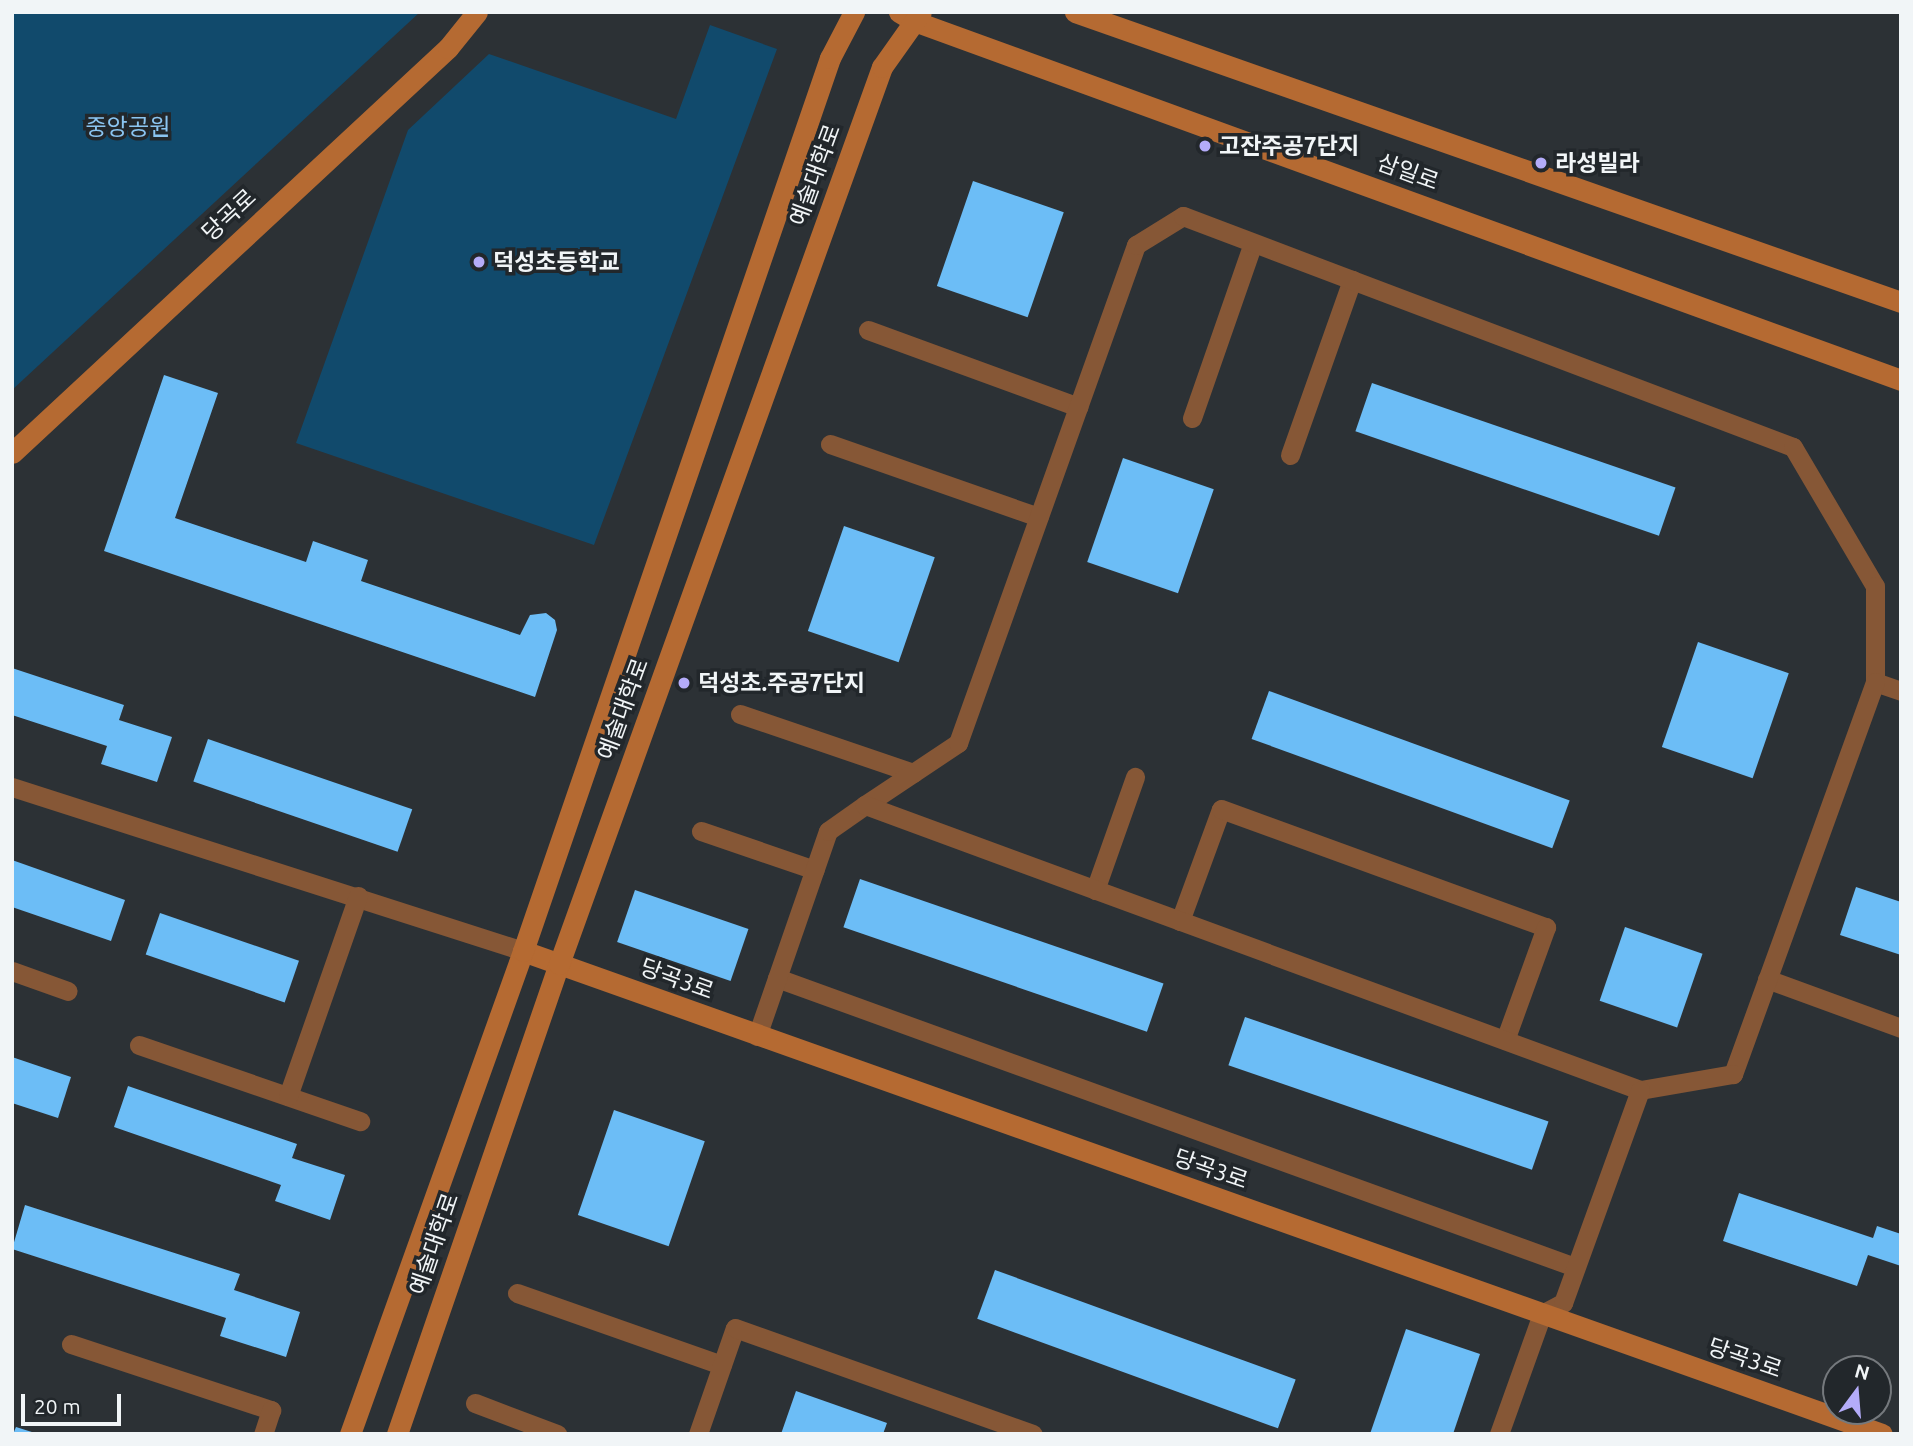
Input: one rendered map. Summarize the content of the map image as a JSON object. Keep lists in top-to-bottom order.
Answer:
{
  "streets": {
    "street": [
      "삼일로",
      "예술대학로",
      "당곡로",
      "당곡3로"
    ]
  },
  "crossings": [
    ["삼일로", "예술대학로"],
    ["예술대학로", "당곡3로"]
  ],
  "parks": ["중앙공원"],
  "places": [
    "고잔주공7단지",
    "라성빌라",
    "덕성초등학교",
    "덕성초.주공7단지"
  ],
  "scale_bar": "20 m",
  "north": "top"
}
